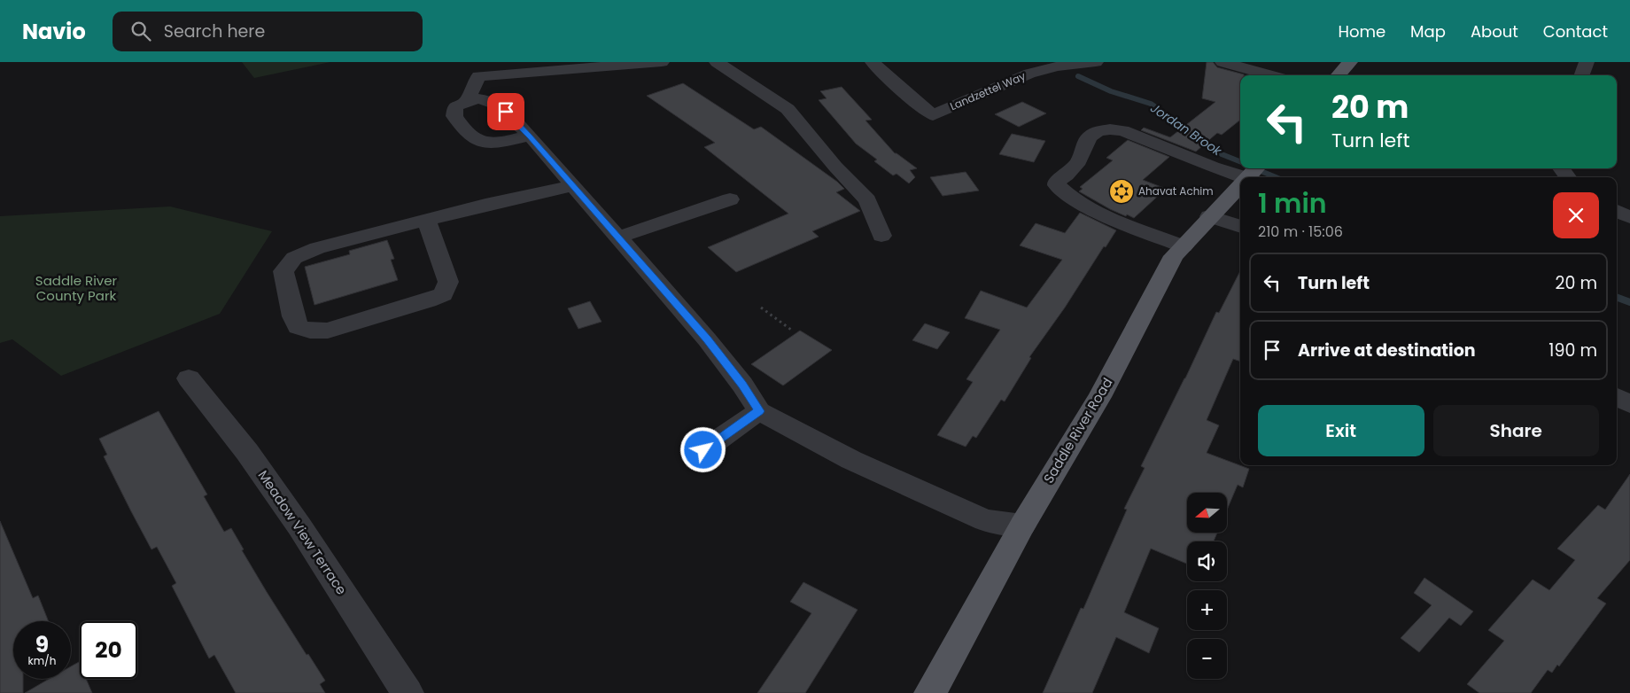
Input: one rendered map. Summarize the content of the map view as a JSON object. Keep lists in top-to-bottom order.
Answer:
{
  "streets": {
    "main road": ["Saddle River Road"],
    "street": ["Landzettel Way", "Meadow View Terrace"]
  },
  "water": ["Jordan Brook"],
  "parks": ["Saddle River County Park"],
  "places": {
    "synagogue": ["Ahavat Achim"]
  },
  "north": "left",
  "page": {
    "header": "Navio",
    "search": "Search here",
    "nav": [
      "Home",
      "Map",
      "About",
      "Contact"
    ],
    "turn": ["20 m", "Turn left"],
    "heading": ["1 min", "210 m · 15:06"],
    "list": [
      {
        "name": "Turn left",
        "value": "20 m"
      },
      {
        "name": "Arrive at destination",
        "value": "190 m"
      }
    ],
    "buttons": ["Exit", "Share"],
    "map_buttons": ["+", "−"],
    "speed": "9 km/h",
    "limit": "20"
  }
}
